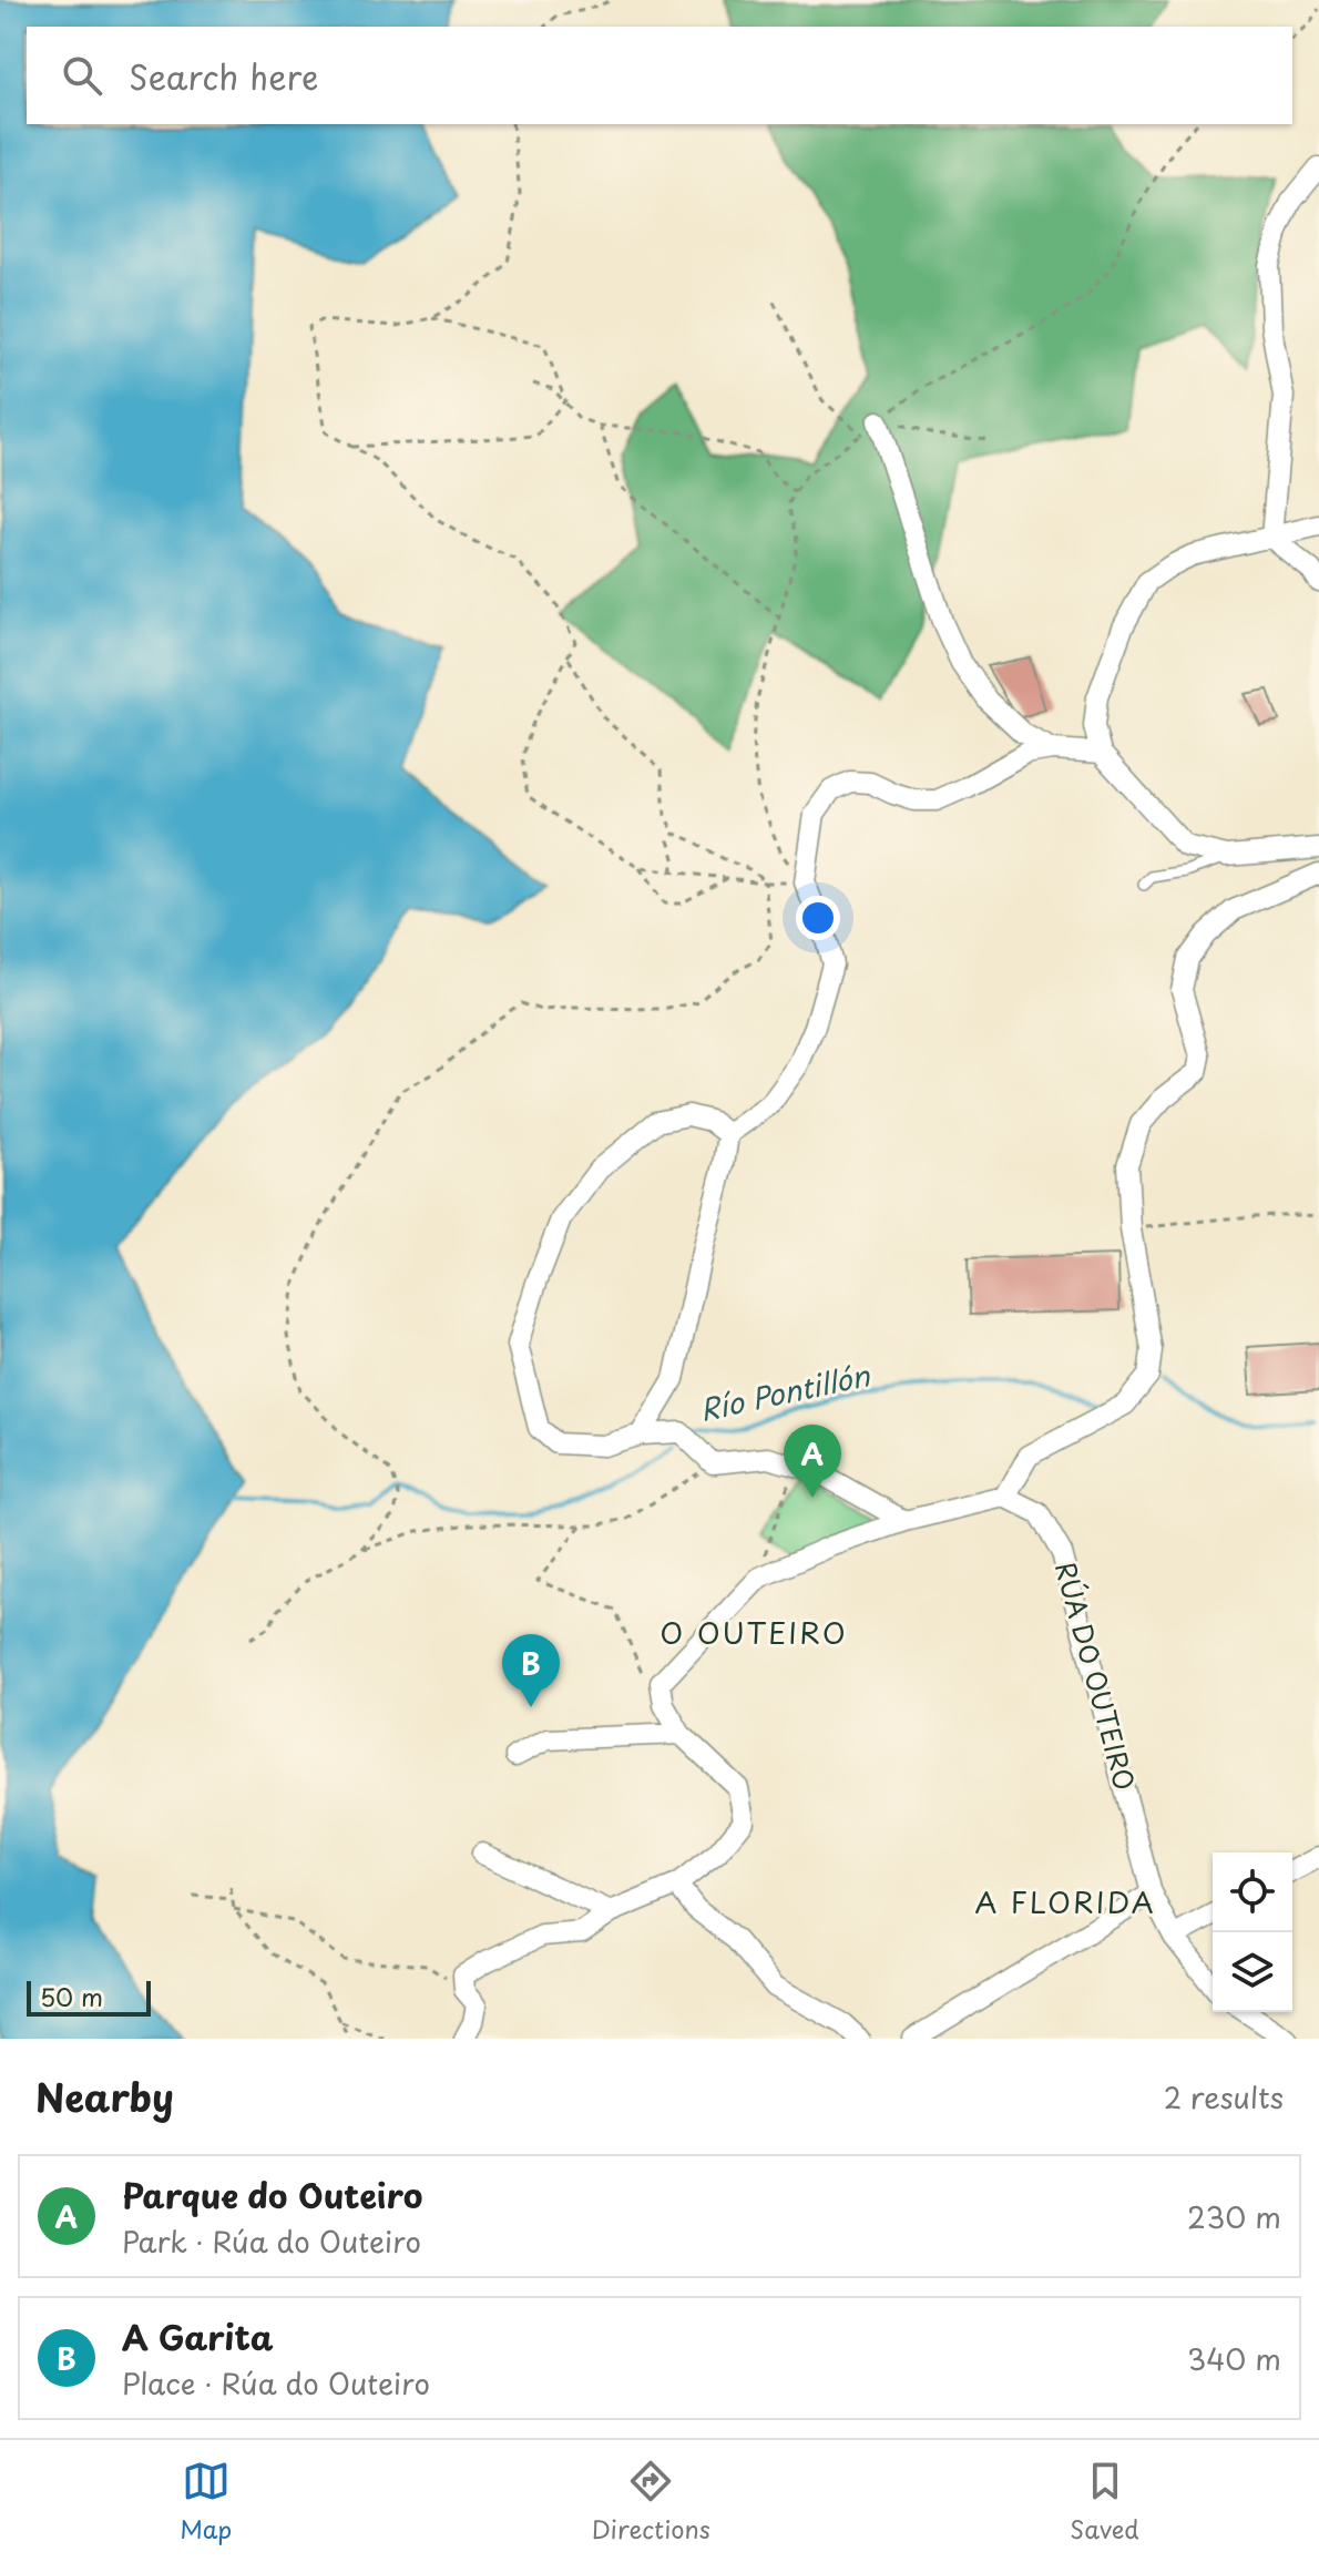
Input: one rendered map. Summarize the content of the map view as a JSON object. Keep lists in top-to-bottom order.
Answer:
{
  "streets": {
    "street": ["RÚA DO OUTEIRO"]
  },
  "districts": ["O OUTEIRO", "A FLORIDA"],
  "water": ["Río Pontillón"],
  "scale_bar": "50 m",
  "page": {
    "search": "Search here",
    "pins": ["A", "B"],
    "scale": "50 m",
    "heading": ["Nearby", "2 results"],
    "list": [
      {
        "mark": "A",
        "name": "Parque do Outeiro",
        "note": "Park · Rúa do Outeiro",
        "value": "230 m"
      },
      {
        "mark": "B",
        "name": "A Garita",
        "note": "Place · Rúa do Outeiro",
        "value": "340 m"
      }
    ],
    "nav": ["Map", "Directions", "Saved"]
  }
}
